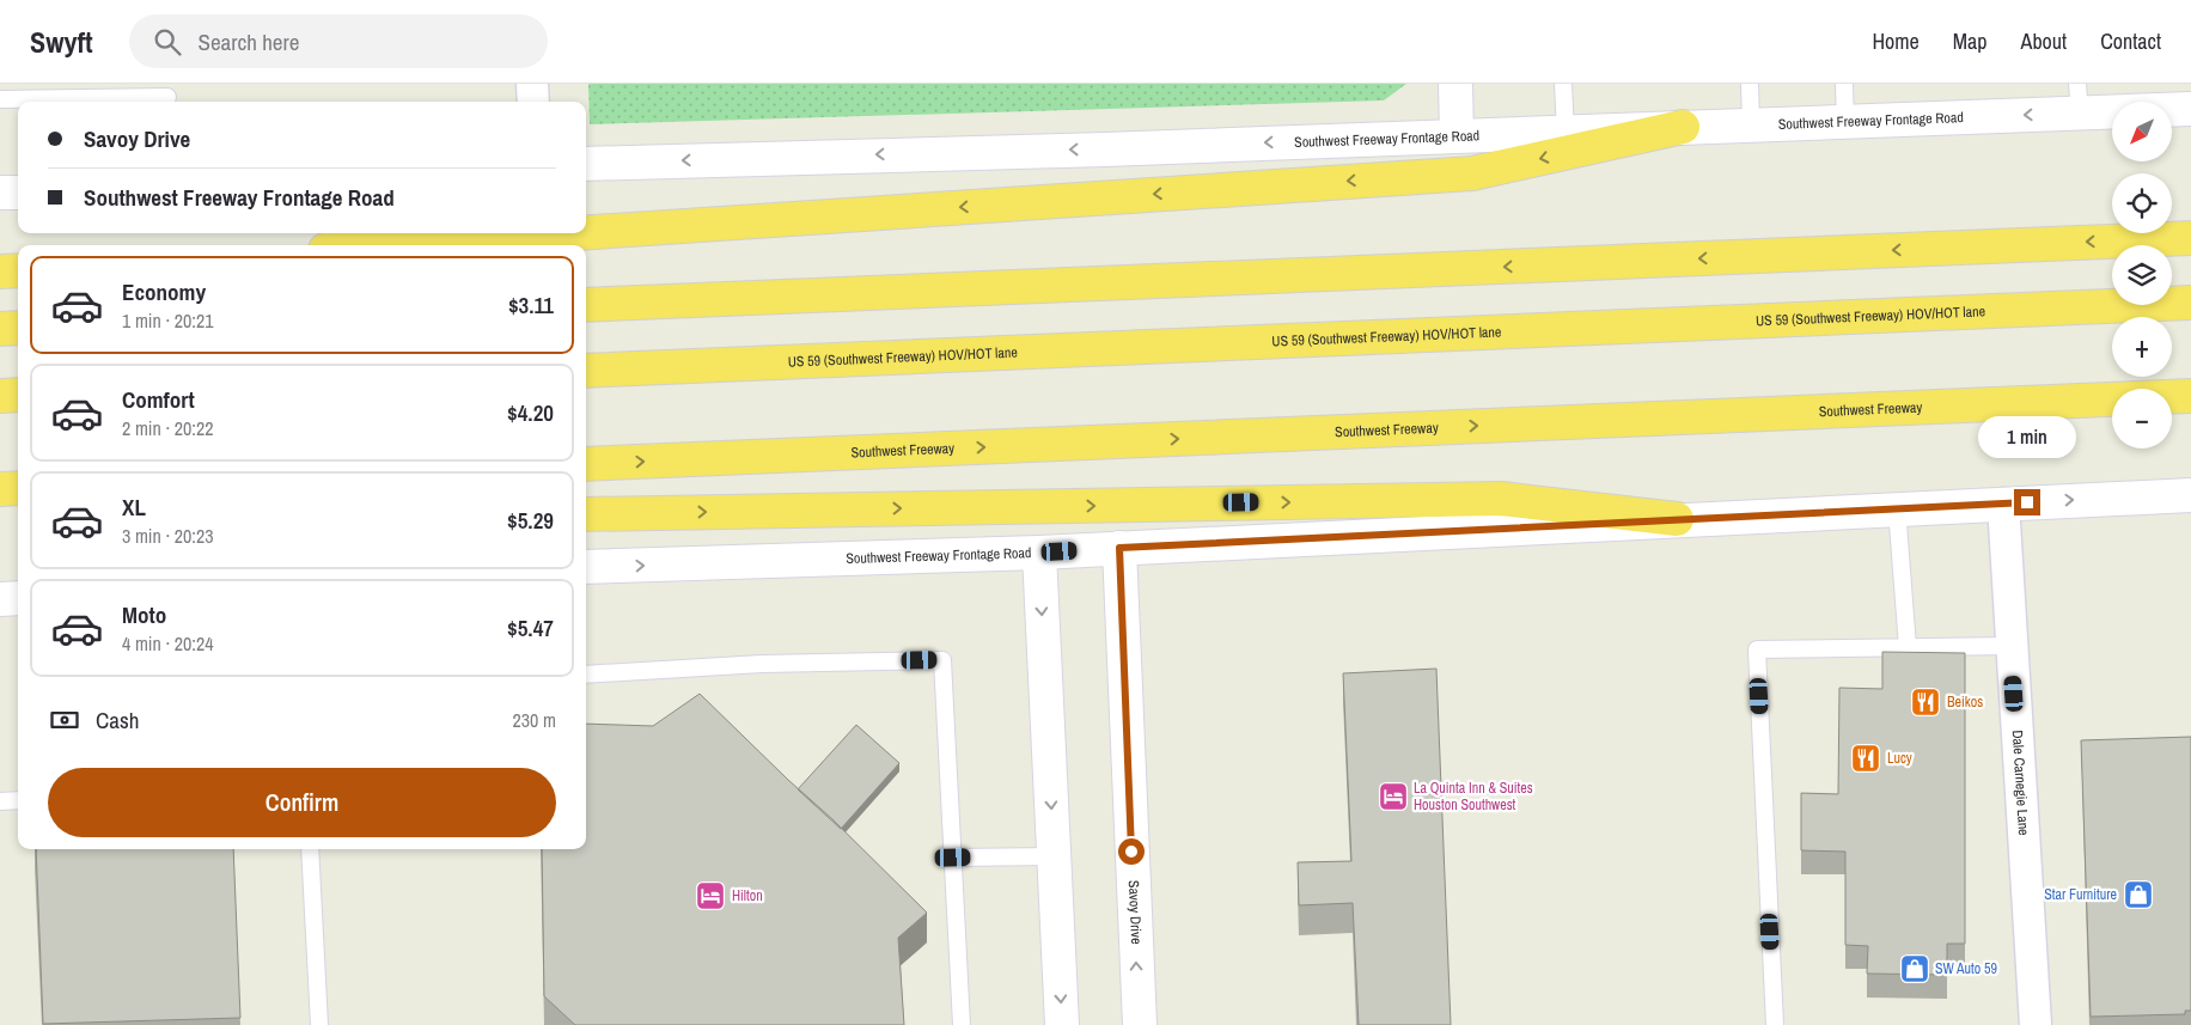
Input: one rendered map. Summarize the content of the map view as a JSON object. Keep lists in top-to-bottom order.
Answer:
{
  "streets": {
    "highway": ["US 59 (Southwest Freeway) HOV/HOT lane", "Southwest Freeway"],
    "main road": ["Southwest Freeway Frontage Road", "Savoy Drive"],
    "street": ["Dale Carnegie Lane"]
  },
  "crossings": [
    ["Southwest Freeway Frontage Road", "Dale Carnegie Lane"],
    ["Southwest Freeway Frontage Road", "Savoy Drive"]
  ],
  "places": {
    "restaurant": ["Beikos", "Lucy"],
    "hotel": ["La Quinta Inn & Suites Houston Southwest", "Hilton"],
    "shop": ["Star Furniture", "SW Auto 59"]
  },
  "north": "bottom left",
  "page": {
    "header": "Swyft",
    "search": "Search here",
    "nav": [
      "Home",
      "Map",
      "About",
      "Contact"
    ],
    "map_buttons": ["+", "−"],
    "banner": ["Savoy Drive", "Southwest Freeway Frontage Road"],
    "list": [
      {
        "name": "Economy",
        "note": "1 min · 20:21",
        "value": "$3.11"
      },
      {
        "name": "Comfort",
        "note": "2 min · 20:22",
        "value": "$4.20"
      },
      {
        "name": "XL",
        "note": "3 min · 20:23",
        "value": "$5.29"
      },
      {
        "name": "Moto",
        "note": "4 min · 20:24",
        "value": "$5.47"
      }
    ],
    "bubble": "1 min",
    "pay": ["Cash", "230 m"],
    "buttons": "Confirm"
  }
}
